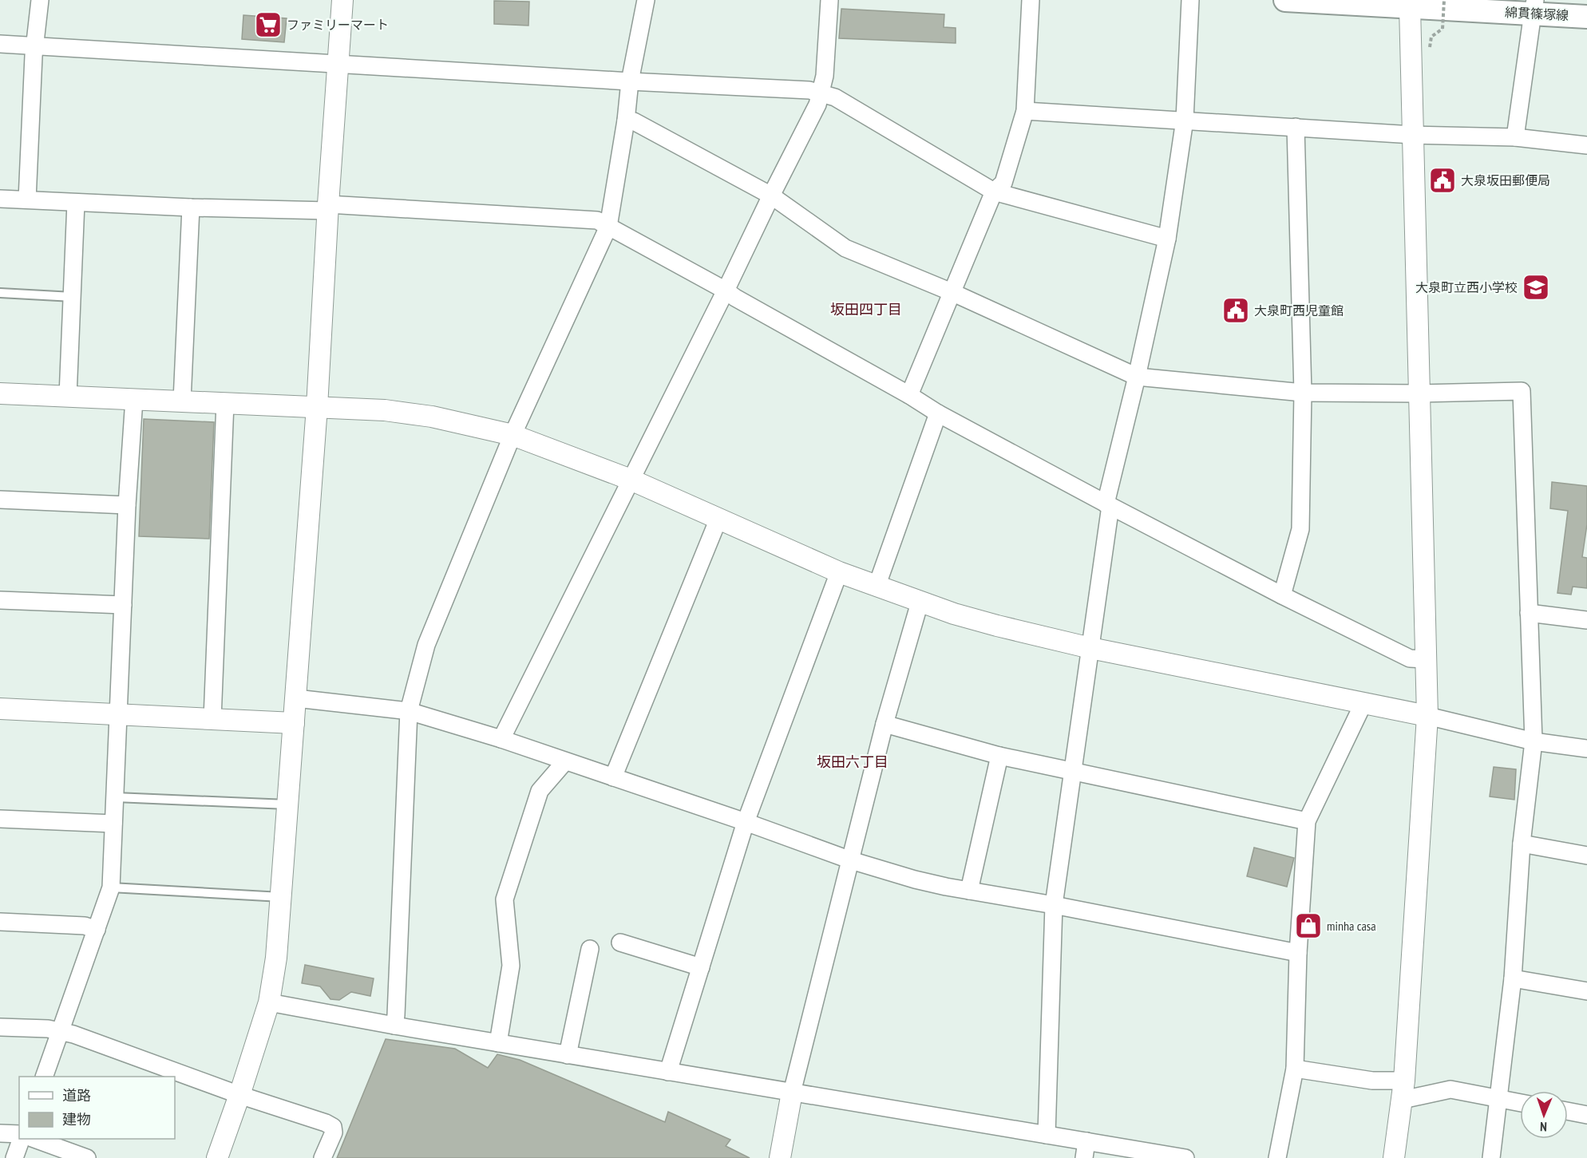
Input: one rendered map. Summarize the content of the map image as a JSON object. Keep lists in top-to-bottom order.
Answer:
{
  "streets": {
    "main road": ["綿貫篠塚線"]
  },
  "districts": ["坂田四丁目", "坂田六丁目"],
  "places": {
    "supermarket": ["ファミリーマート"],
    "public building": ["大泉坂田郵便局", "大泉町西児童館"],
    "school or university": ["大泉町立西小学校"],
    "shop": ["minha casa"]
  },
  "legend": ["道路", "建物"],
  "north": "bottom"
}
